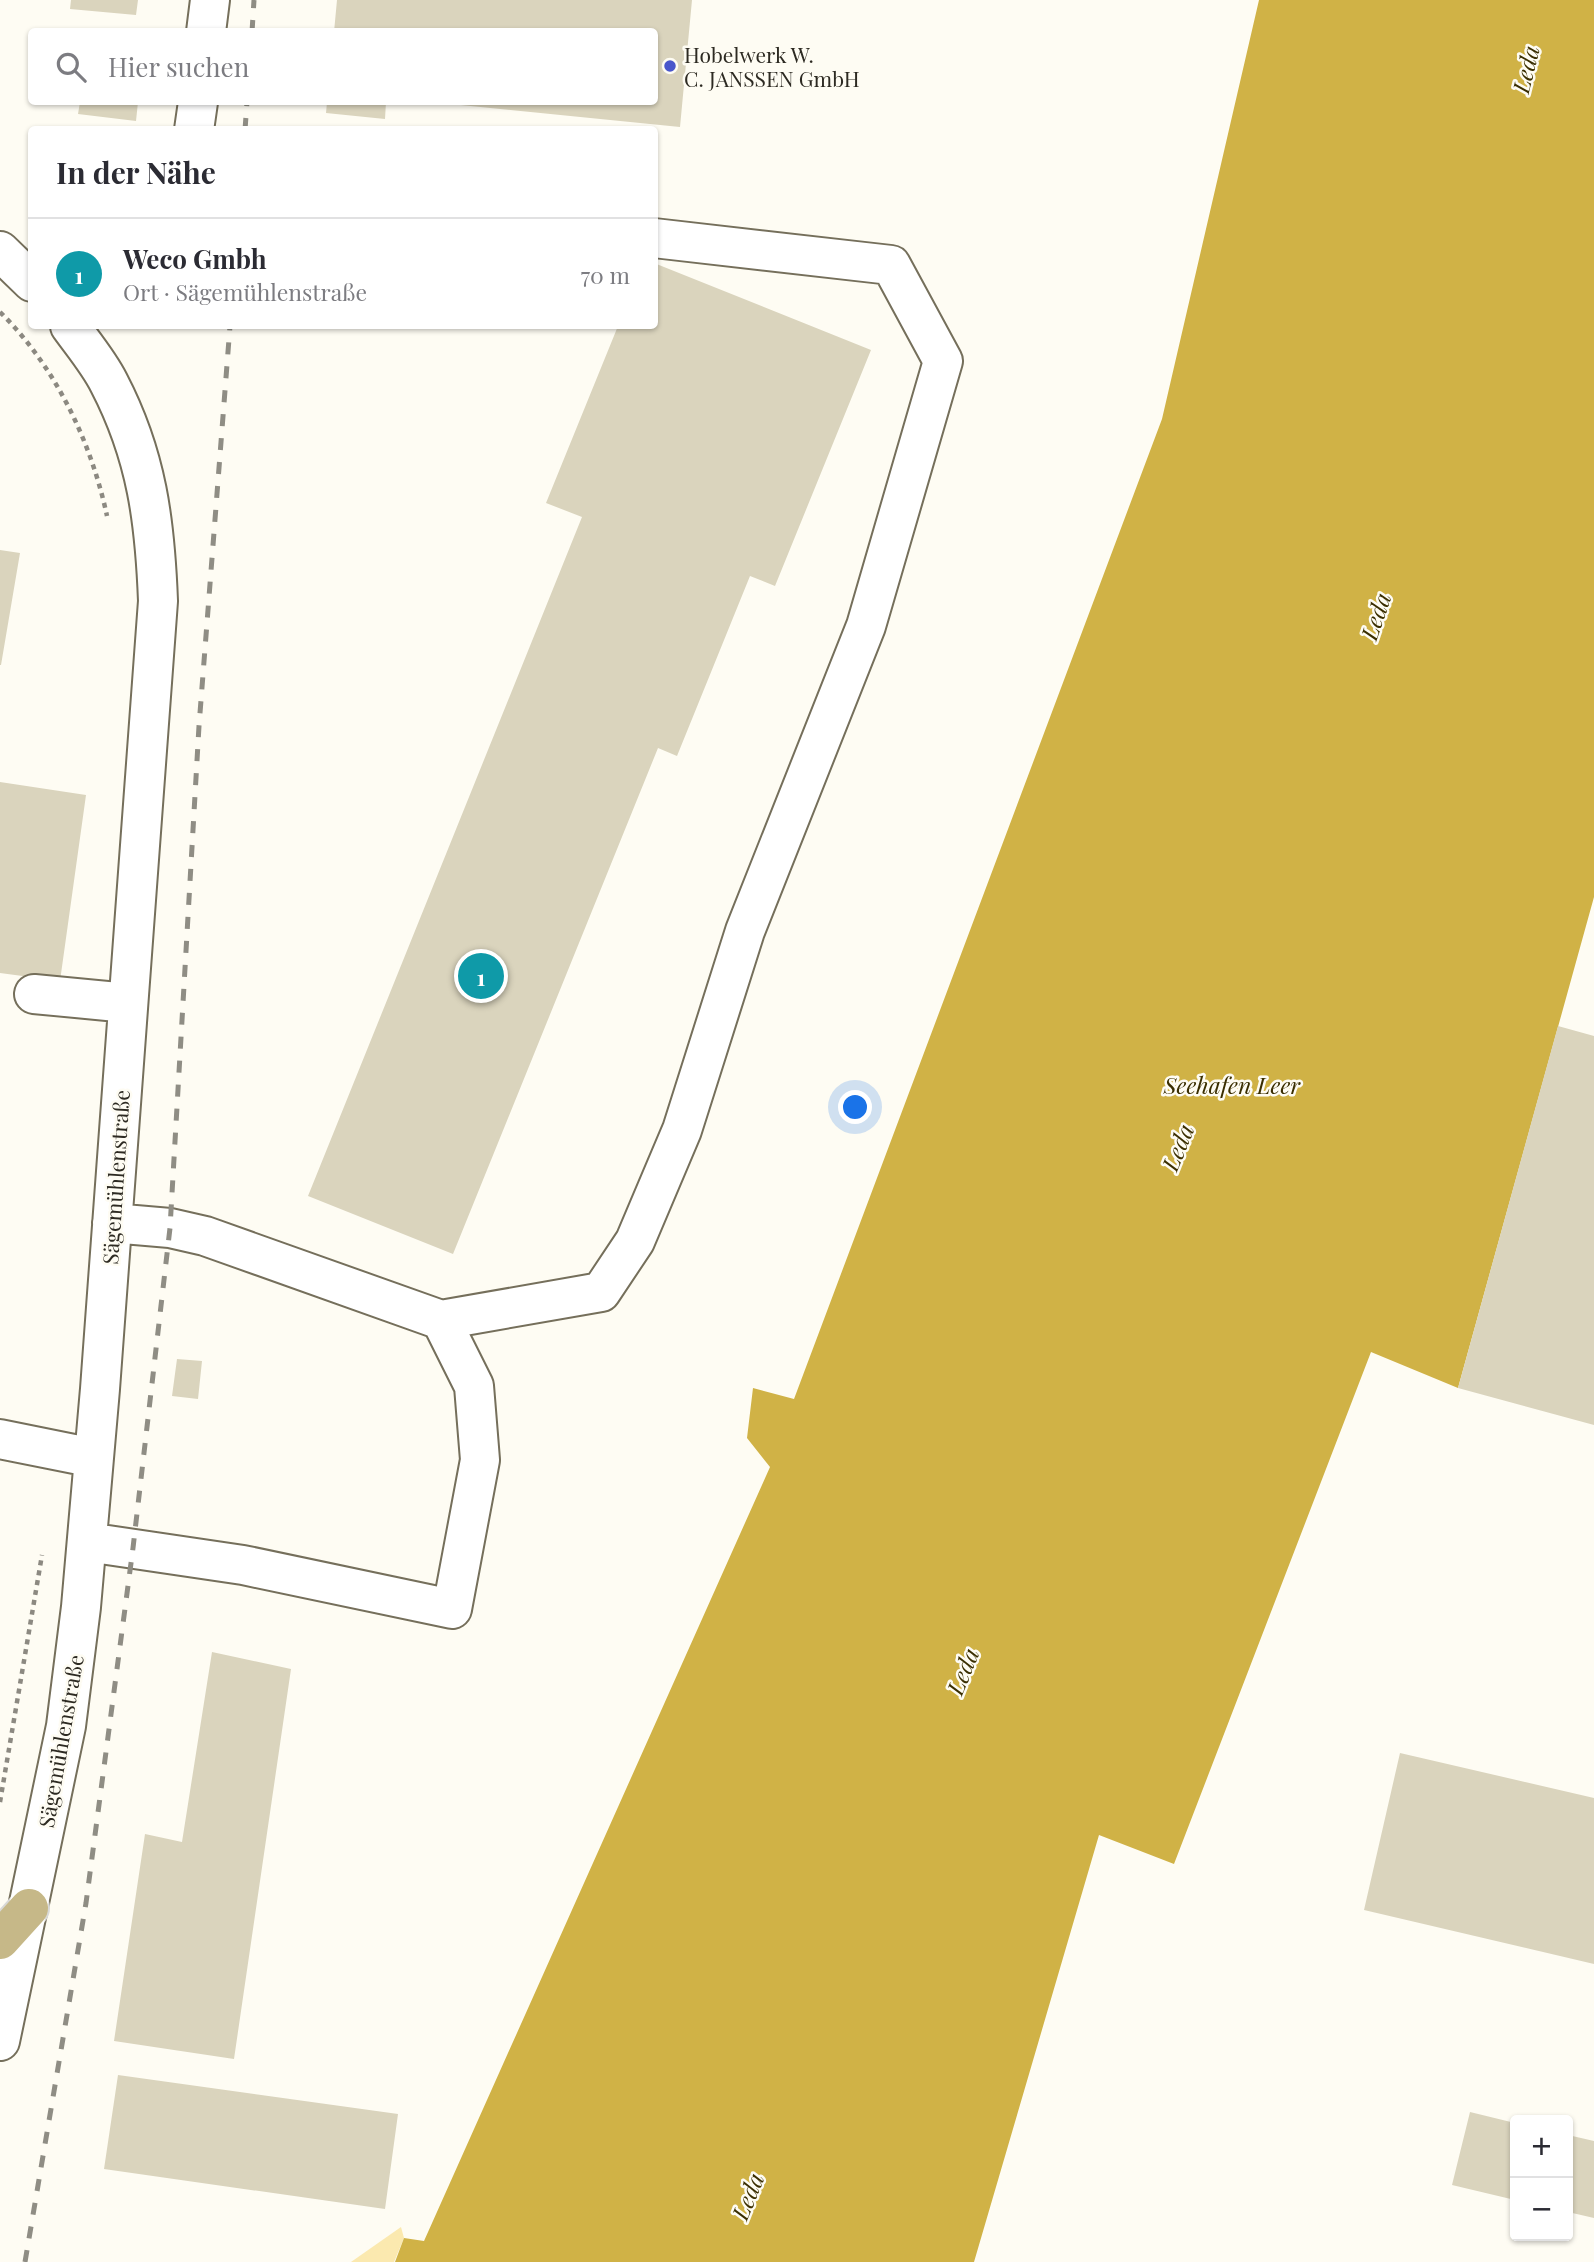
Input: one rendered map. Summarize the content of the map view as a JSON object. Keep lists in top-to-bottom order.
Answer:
{
  "streets": {
    "street": ["Sägemühlenstraße"]
  },
  "water": ["Leda", "Seehafen Leer"],
  "places": ["Hobelwerk W. C. JANSSEN GmbH"],
  "page": {
    "search": "Hier suchen",
    "heading": "In der Nähe",
    "list": [
      {
        "mark": "1",
        "name": "Weco Gmbh",
        "note": "Ort · Sägemühlenstraße",
        "value": "70 m"
      }
    ],
    "pins": "1",
    "map_buttons": ["+", "−"]
  }
}
